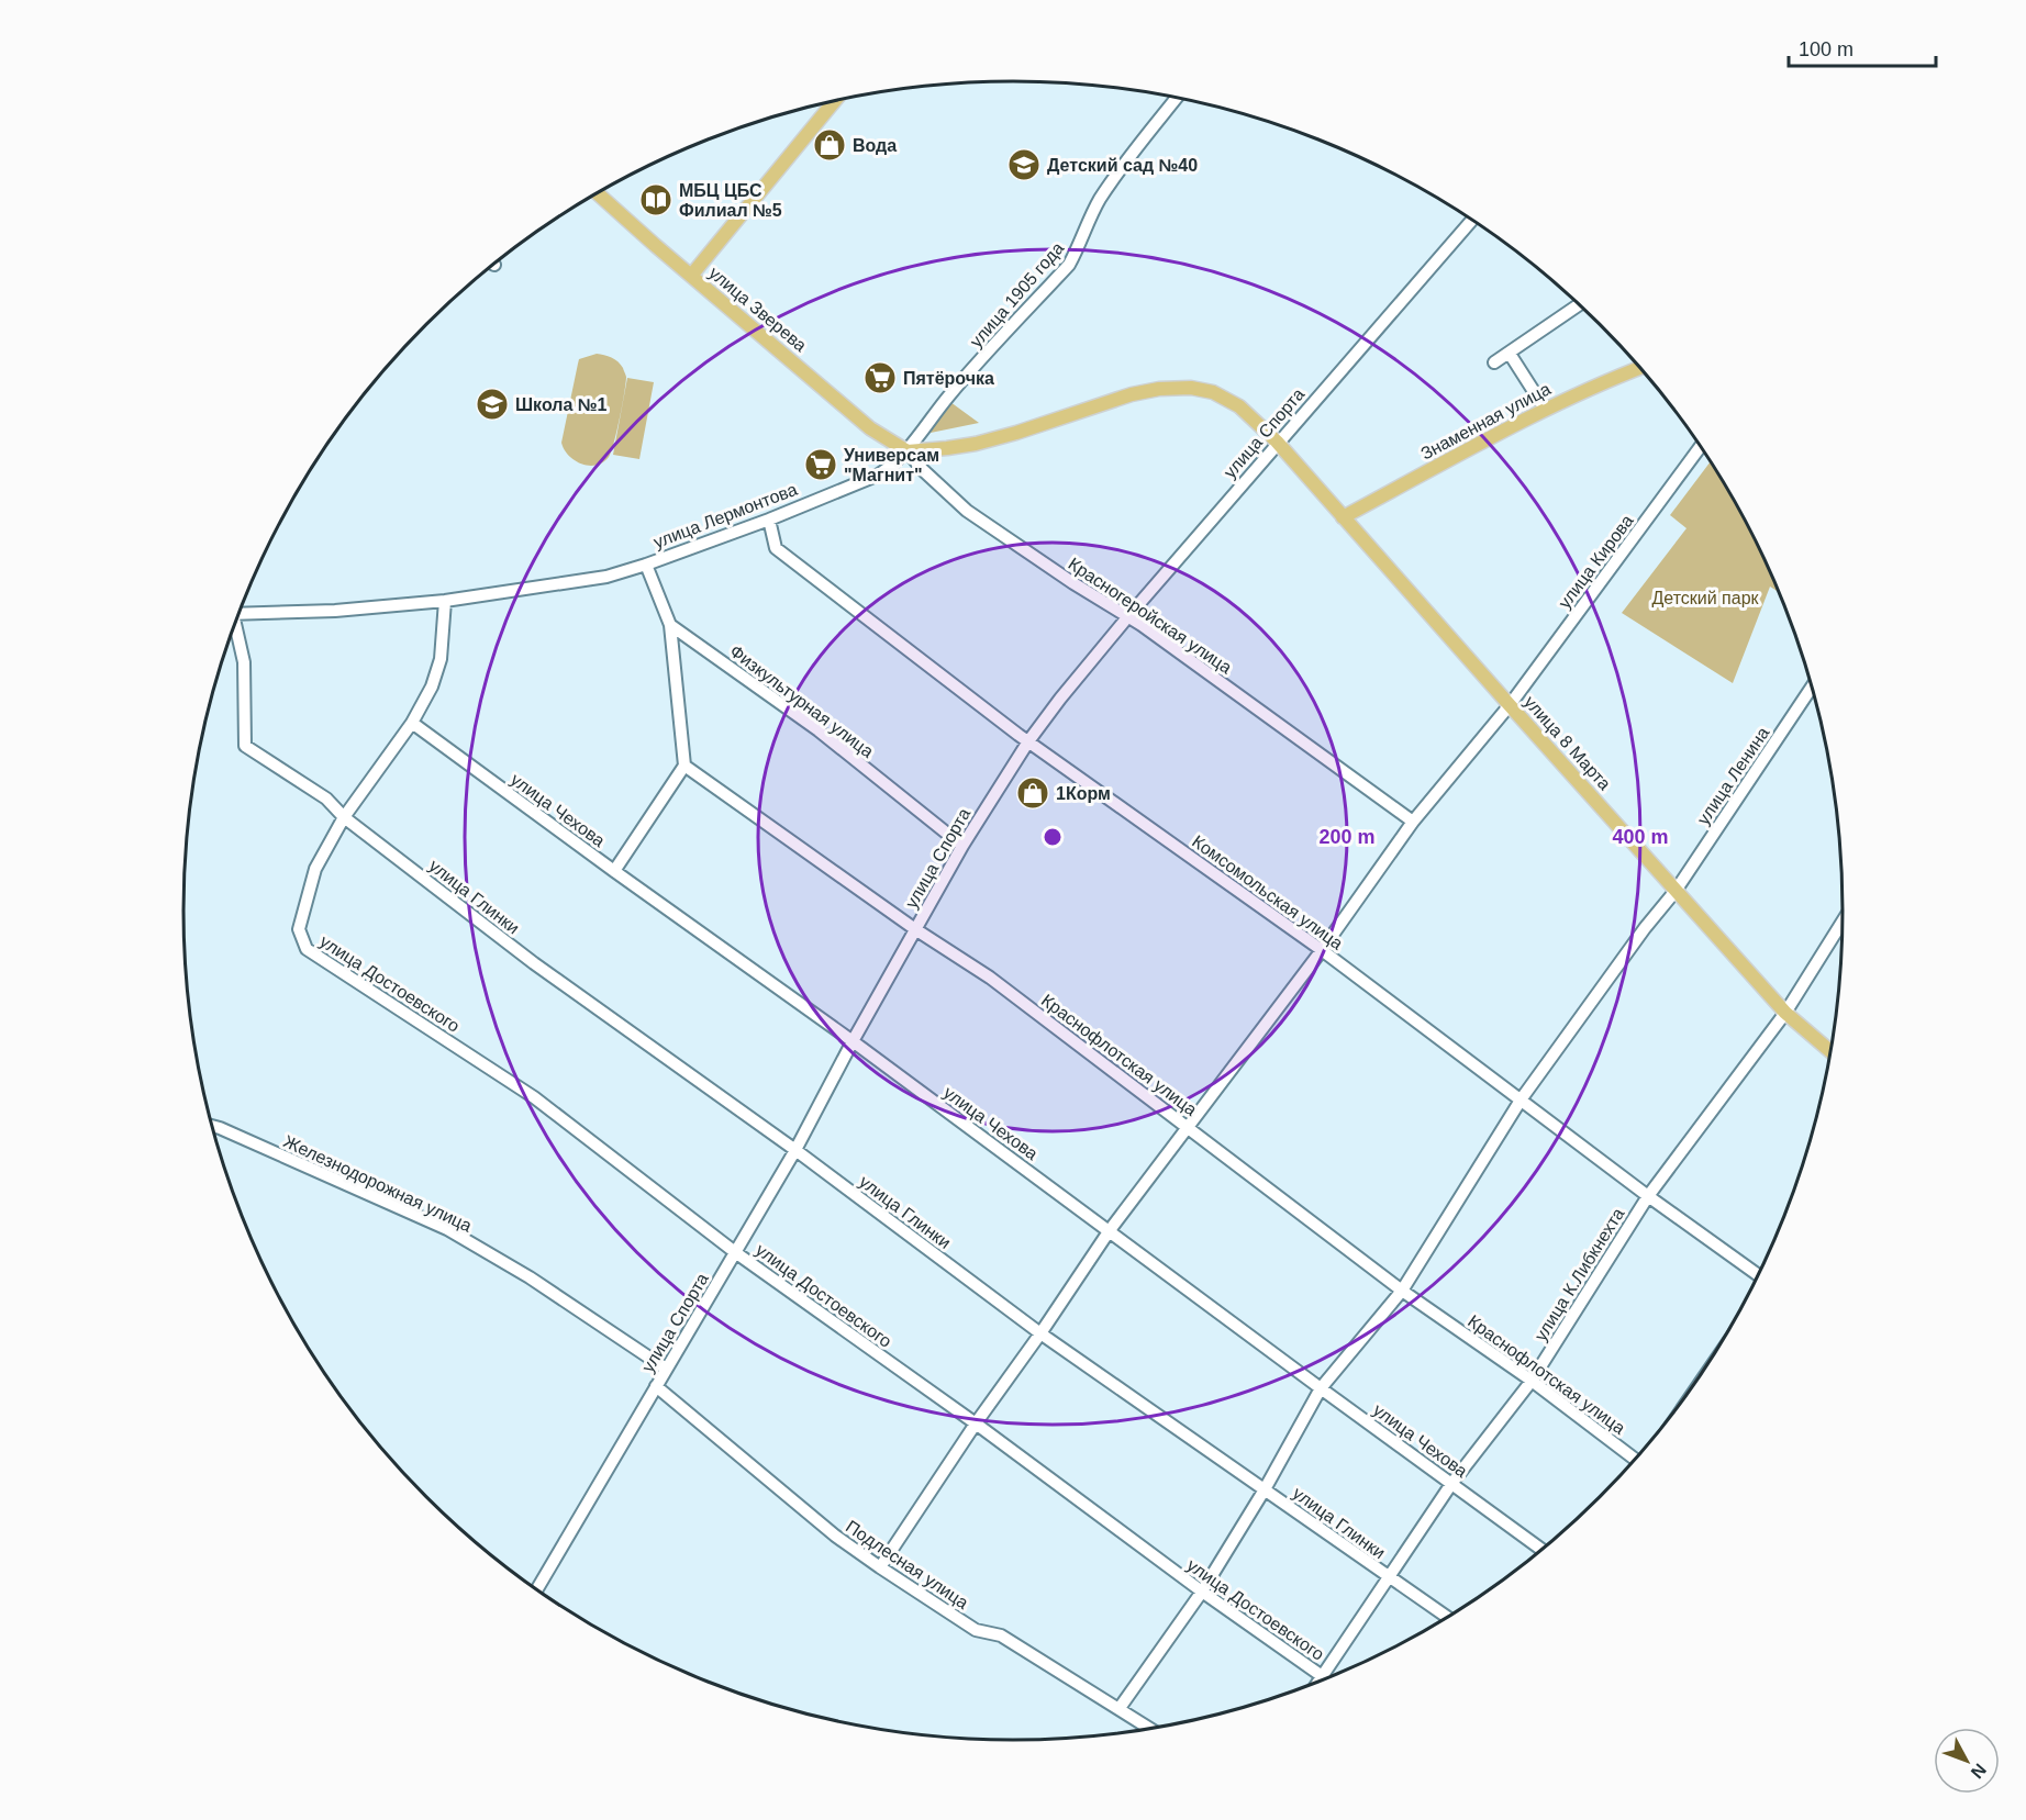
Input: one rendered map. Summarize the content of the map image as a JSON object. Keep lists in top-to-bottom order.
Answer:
{
  "streets": {
    "main road": ["улица Зверева", "Знаменная улица", "улица 8 Марта"],
    "street": [
      "улица 1905 года",
      "улица Спорта",
      "улица Лермонтова",
      "улица Кирова",
      "Красногеройская улица",
      "Физкультурная улица",
      "улица Ленина",
      "улица Чехова",
      "Комсомольская улица",
      "улица Глинки",
      "улица Достоевского",
      "Краснофлотская улица",
      "Железнодорожная улица",
      "улица К.Либкнехта",
      "Подлесная улица"
    ]
  },
  "crossings": [
    ["улица 1905 года", "улица Зверева"],
    ["улица 1905 года", "улица Лермонтова"],
    ["улица 1905 года", "Красногеройская улица"],
    ["улица Зверева", "улица Лермонтова"],
    ["улица Зверева", "Красногеройская улица"],
    ["Знаменная улица", "улица 8 Марта"],
    ["улица Спорта", "Красногеройская улица"],
    ["улица Спорта", "Физкультурная улица"],
    ["улица Спорта", "улица 8 Марта"],
    ["улица Спорта", "улица Чехова"],
    ["улица Спорта", "Комсомольская улица"],
    ["улица Спорта", "улица Глинки"],
    ["улица Спорта", "улица Достоевского"],
    ["улица Спорта", "Краснофлотская улица"],
    ["улица Спорта", "Железнодорожная улица"],
    ["улица Спорта", "Подлесная улица"],
    ["улица Лермонтова", "Красногеройская улица"],
    ["улица Лермонтова", "Комсомольская улица"],
    ["улица Кирова", "Красногеройская улица"],
    ["улица Кирова", "улица 8 Марта"],
    ["улица Кирова", "улица Чехова"],
    ["улица Кирова", "Комсомольская улица"],
    ["улица Кирова", "улица Глинки"],
    ["улица Кирова", "улица Достоевского"],
    ["улица Кирова", "Краснофлотская улица"],
    ["улица Кирова", "Подлесная улица"],
    ["улица 8 Марта", "улица Ленина"],
    ["улица 8 Марта", "улица К.Либкнехта"],
    ["улица Ленина", "улица Чехова"],
    ["улица Ленина", "Комсомольская улица"],
    ["улица Ленина", "улица Глинки"],
    ["улица Ленина", "улица Достоевского"],
    ["улица Ленина", "Краснофлотская улица"],
    ["улица Ленина", "Подлесная улица"],
    ["улица Чехова", "улица К.Либкнехта"],
    ["Комсомольская улица", "улица К.Либкнехта"],
    ["улица Глинки", "улица Достоевского"],
    ["улица Глинки", "улица К.Либкнехта"],
    ["улица Достоевского", "улица К.Либкнехта"],
    ["Краснофлотская улица", "улица К.Либкнехта"]
  ],
  "parks": ["Детский парк"],
  "places": {
    "shop": ["Вода", "1Корм"],
    "school or university": ["Детский сад №40", "Школа №1"],
    "library": ["МБЦ ЦБС Филиал №5"],
    "supermarket": ["Пятёрочка", "Универсам \"Магнит\""]
  },
  "scale_bar": "100 m",
  "north": "bottom right",
  "rings": ["200 m", "400 m"]
}
